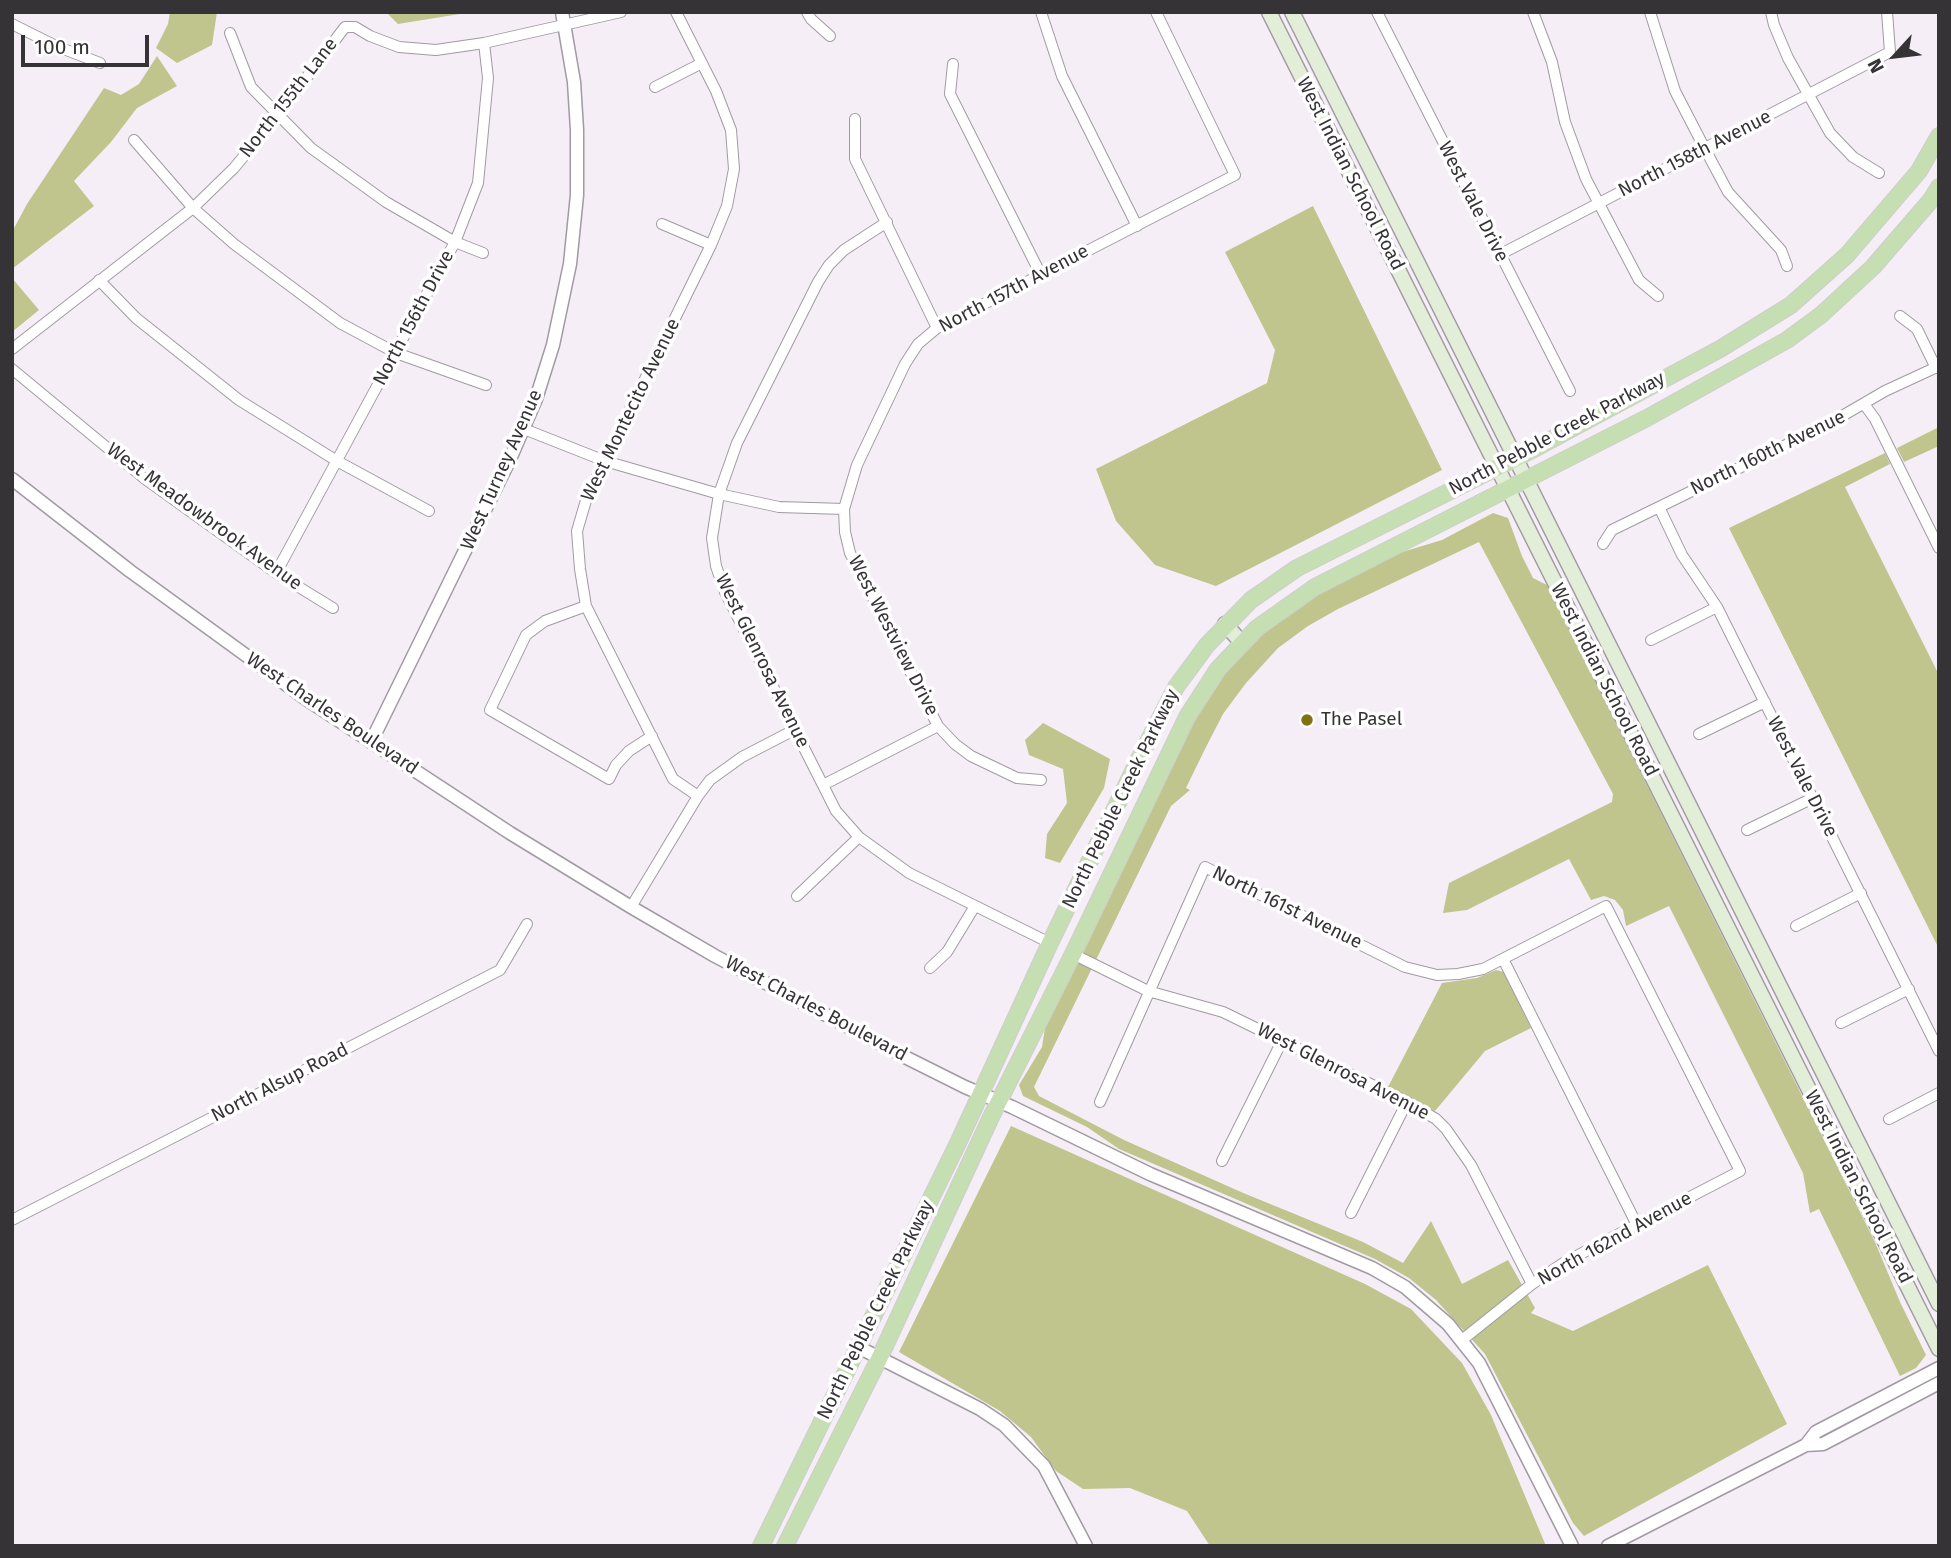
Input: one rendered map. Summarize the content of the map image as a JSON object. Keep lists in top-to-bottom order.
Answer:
{
  "streets": {
    "main road": ["West Indian School Road", "North Pebble Creek Parkway"],
    "street": [
      "North 155th Lane",
      "North 158th Avenue",
      "West Vale Drive",
      "North 157th Avenue",
      "North 156th Drive",
      "West Montecito Avenue",
      "North 160th Avenue",
      "West Turney Avenue",
      "West Meadowbrook Avenue",
      "West Westview Drive",
      "West Glenrosa Avenue",
      "West Charles Boulevard",
      "North 161st Avenue",
      "North Alsup Road",
      "North 162nd Avenue"
    ]
  },
  "crossings": [
    ["North 155th Lane", "North 156th Drive"],
    ["North 155th Lane", "West Turney Avenue"],
    ["North 158th Avenue", "West Vale Drive"],
    ["West Indian School Road", "North Pebble Creek Parkway"],
    ["West Vale Drive", "North 160th Avenue"],
    ["North 157th Avenue", "West Westview Drive"],
    ["North 156th Drive", "West Meadowbrook Avenue"],
    ["North Pebble Creek Parkway", "West Glenrosa Avenue"],
    ["North Pebble Creek Parkway", "West Charles Boulevard"],
    ["West Turney Avenue", "West Charles Boulevard"],
    ["West Glenrosa Avenue", "North 161st Avenue"],
    ["West Glenrosa Avenue", "North 162nd Avenue"],
    ["West Charles Boulevard", "North 162nd Avenue"],
    ["North 161st Avenue", "North 162nd Avenue"]
  ],
  "places": ["The Pasel"],
  "scale_bar": "100 m",
  "north": "bottom left"
}
